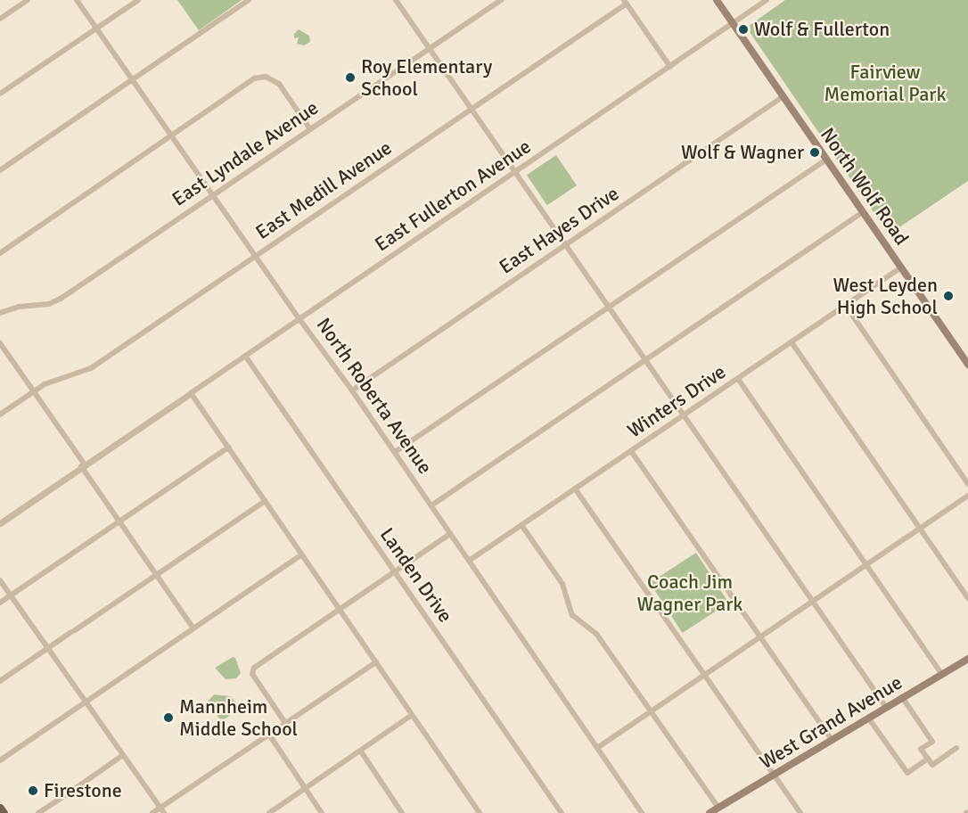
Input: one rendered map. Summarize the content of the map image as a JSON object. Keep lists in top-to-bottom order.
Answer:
{
  "streets": {
    "main road": ["North Wolf Road", "West Grand Avenue"],
    "street": [
      "East Lyndale Avenue",
      "East Medill Avenue",
      "East Fullerton Avenue",
      "East Hayes Drive",
      "North Roberta Avenue",
      "Winters Drive",
      "Landen Drive"
    ]
  },
  "crossings": [
    ["East Lyndale Avenue", "North Roberta Avenue"],
    ["North Wolf Road", "East Fullerton Avenue"],
    ["North Wolf Road", "East Hayes Drive"],
    ["North Wolf Road", "Winters Drive"],
    ["East Medill Avenue", "North Roberta Avenue"],
    ["East Fullerton Avenue", "North Roberta Avenue"],
    ["East Fullerton Avenue", "Landen Drive"],
    ["East Hayes Drive", "North Roberta Avenue"],
    ["North Roberta Avenue", "Winters Drive"]
  ],
  "parks": ["Fairview Memorial Park", "Coach Jim Wagner Park"],
  "places": [
    "Wolf & Fullerton",
    "Roy Elementary School",
    "Wolf & Wagner",
    "West Leyden High School",
    "Mannheim Middle School",
    "Firestone"
  ]
}
